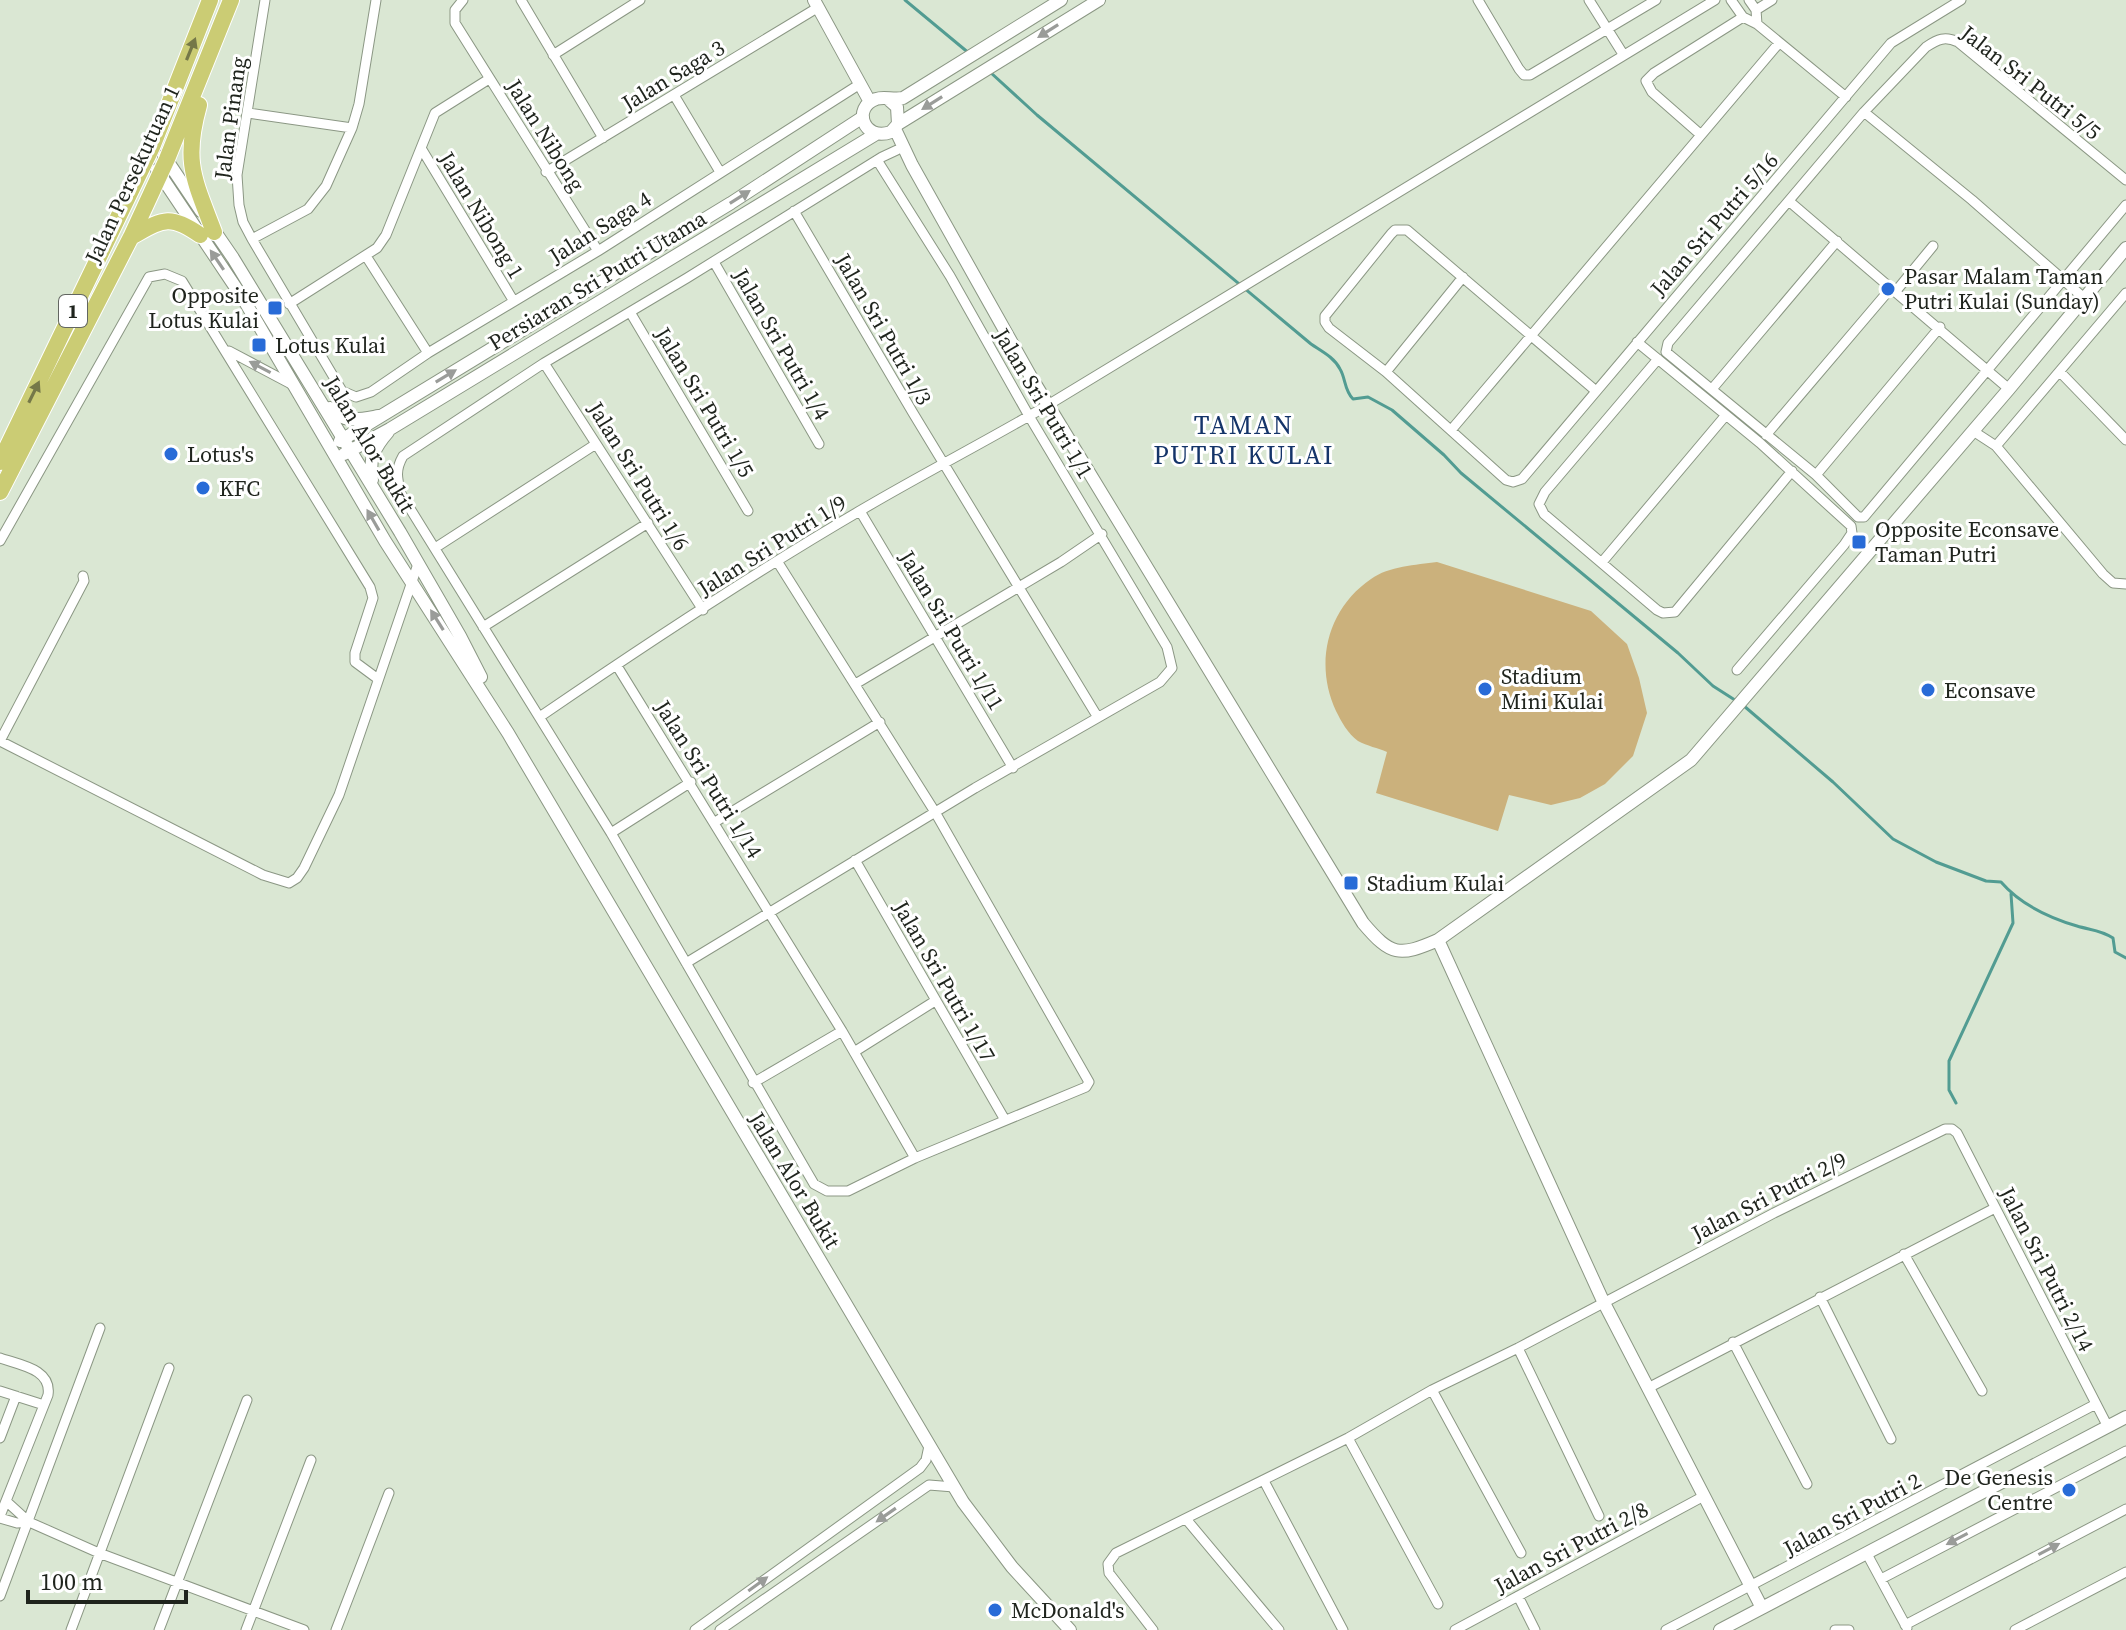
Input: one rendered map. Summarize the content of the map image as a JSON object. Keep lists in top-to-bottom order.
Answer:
{
  "streets": {
    "highway": ["Jalan Persekutuan 1", "1"],
    "main road": ["Persiaran Sri Putri Utama", "Jalan Alor Bukit"],
    "street": [
      "Jalan Saga 3",
      "Jalan Sri Putri 5/5",
      "Jalan Pinang",
      "Jalan Nibong",
      "Jalan Nibong 1",
      "Jalan Sri Putri 5/16",
      "Jalan Saga 4",
      "Jalan Sri Putri 1/3",
      "Jalan Sri Putri 1/4",
      "Jalan Sri Putri 1/5",
      "Jalan Sri Putri 1/1",
      "Jalan Sri Putri 1/6",
      "Jalan Sri Putri 1/9",
      "Jalan Sri Putri 1/11",
      "Jalan Sri Putri 1/14",
      "Jalan Sri Putri 1/17",
      "Jalan Sri Putri 2/9",
      "Jalan Sri Putri 2/14",
      "Jalan Sri Putri 2",
      "Jalan Sri Putri 2/8"
    ]
  },
  "crossings": [
    ["Jalan Saga 3", "Jalan Nibong"],
    ["Jalan Pinang", "Jalan Saga 4"],
    ["Jalan Nibong", "Jalan Saga 4"],
    ["Jalan Persekutuan 1", "Jalan Alor Bukit"],
    ["Jalan Nibong 1", "Jalan Saga 4"],
    ["Persiaran Sri Putri Utama", "Jalan Alor Bukit"],
    ["Jalan Sri Putri 1/3", "Jalan Sri Putri 1/1"],
    ["Jalan Sri Putri 1/3", "Jalan Sri Putri 1/9"],
    ["Jalan Sri Putri 1/1", "Jalan Sri Putri 1/9"],
    ["Jalan Sri Putri 1/6", "Jalan Sri Putri 1/9"],
    ["Jalan Sri Putri 1/9", "Jalan Sri Putri 1/11"],
    ["Jalan Sri Putri 1/9", "Jalan Sri Putri 1/14"],
    ["Jalan Sri Putri 2/9", "Jalan Sri Putri 2/14"],
    ["Jalan Sri Putri 2/14", "Jalan Sri Putri 2"]
  ],
  "districts": ["TAMAN PUTRI KULAI"],
  "places": {
    "other": [
      "Pasar Malam Taman Putri Kulai (Sunday)",
      "Lotus's",
      "KFC",
      "Stadium Mini Kulai",
      "Econsave",
      "De Genesis Centre",
      "McDonald's"
    ],
    "transit": [
      "Opposite Lotus Kulai",
      "Lotus Kulai",
      "Opposite Econsave Taman Putri",
      "Stadium Kulai"
    ]
  },
  "scale_bar": "100 m"
}
